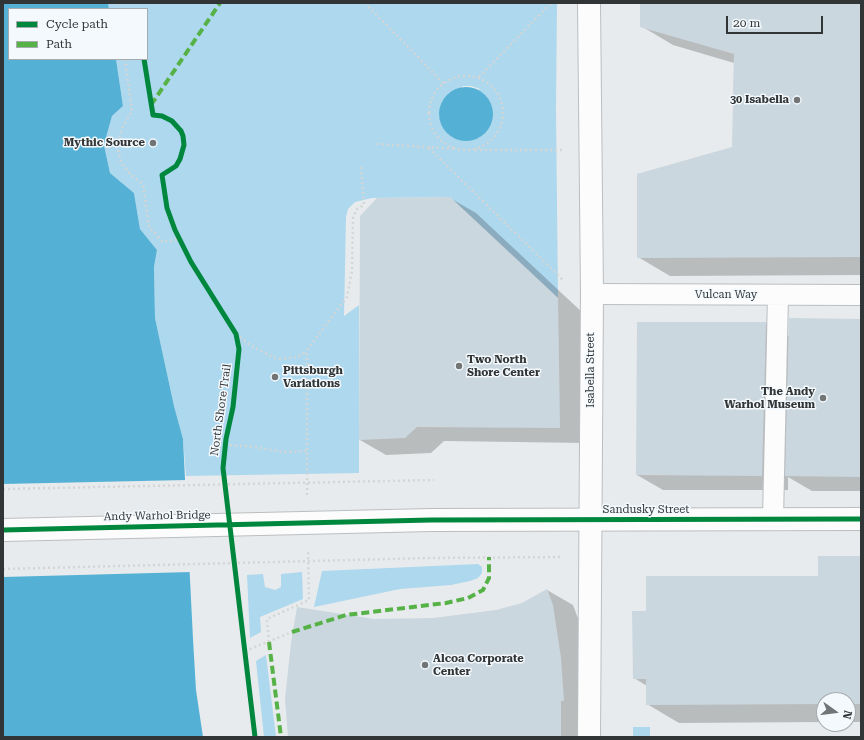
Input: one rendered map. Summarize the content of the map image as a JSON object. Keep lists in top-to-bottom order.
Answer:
{
  "streets": {
    "street": ["Isabella Street", "Sandusky Street", "Andy Warhol Bridge"],
    "lane": ["Vulcan Way"],
    "cycle path": ["North Shore Trail"]
  },
  "crossings": [
    ["Vulcan Way", "Isabella Street"],
    ["Isabella Street", "Sandusky Street"],
    ["Sandusky Street", "Andy Warhol Bridge"]
  ],
  "places": [
    "30 Isabella",
    "Mythic Source",
    "Two North Shore Center",
    "Pittsburgh Variations",
    "The Andy Warhol Museum",
    "Alcoa Corporate Center"
  ],
  "legend": ["Cycle path", "Path"],
  "scale_bar": "20 m",
  "north": "right"
}
